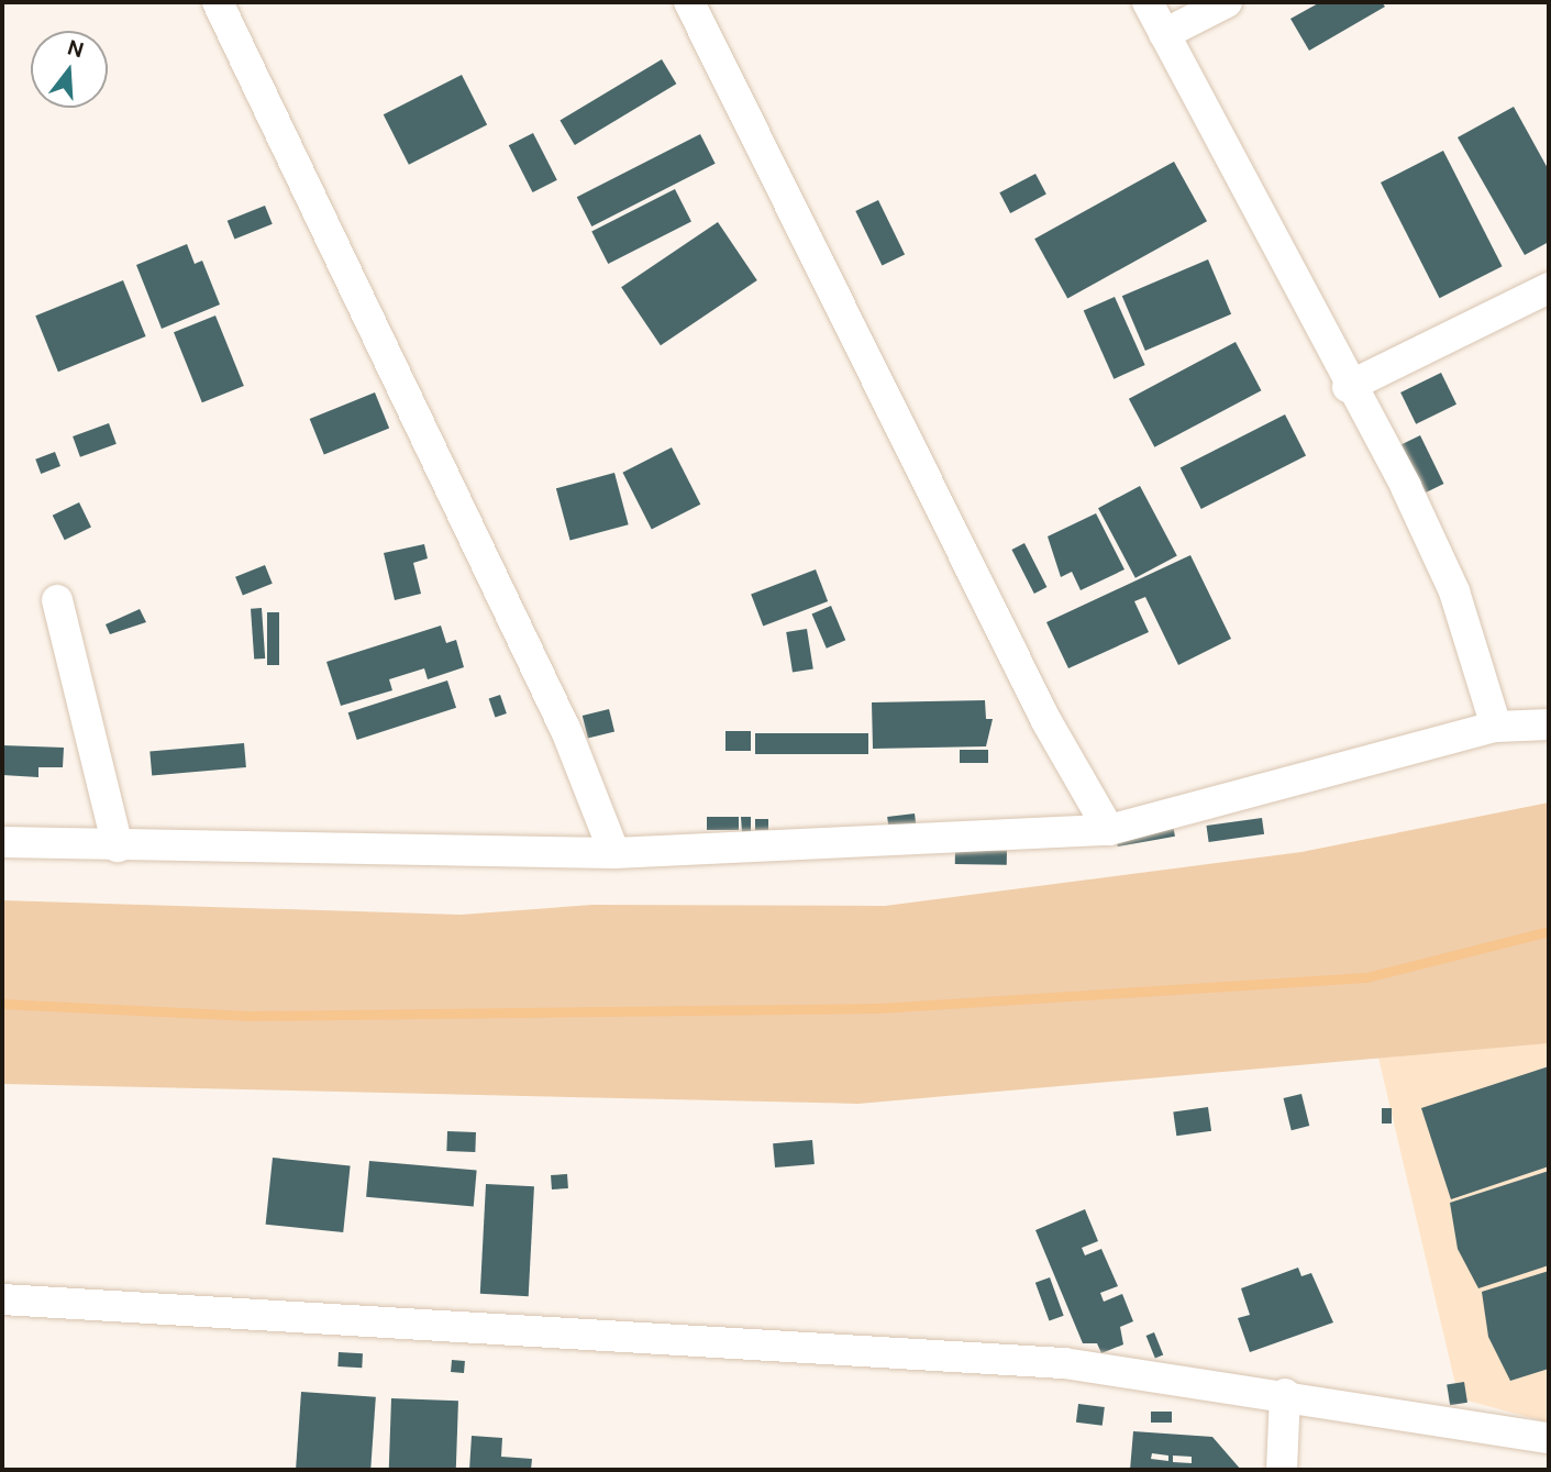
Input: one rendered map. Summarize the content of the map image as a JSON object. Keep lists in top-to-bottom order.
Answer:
{
  "north": "top"
}
